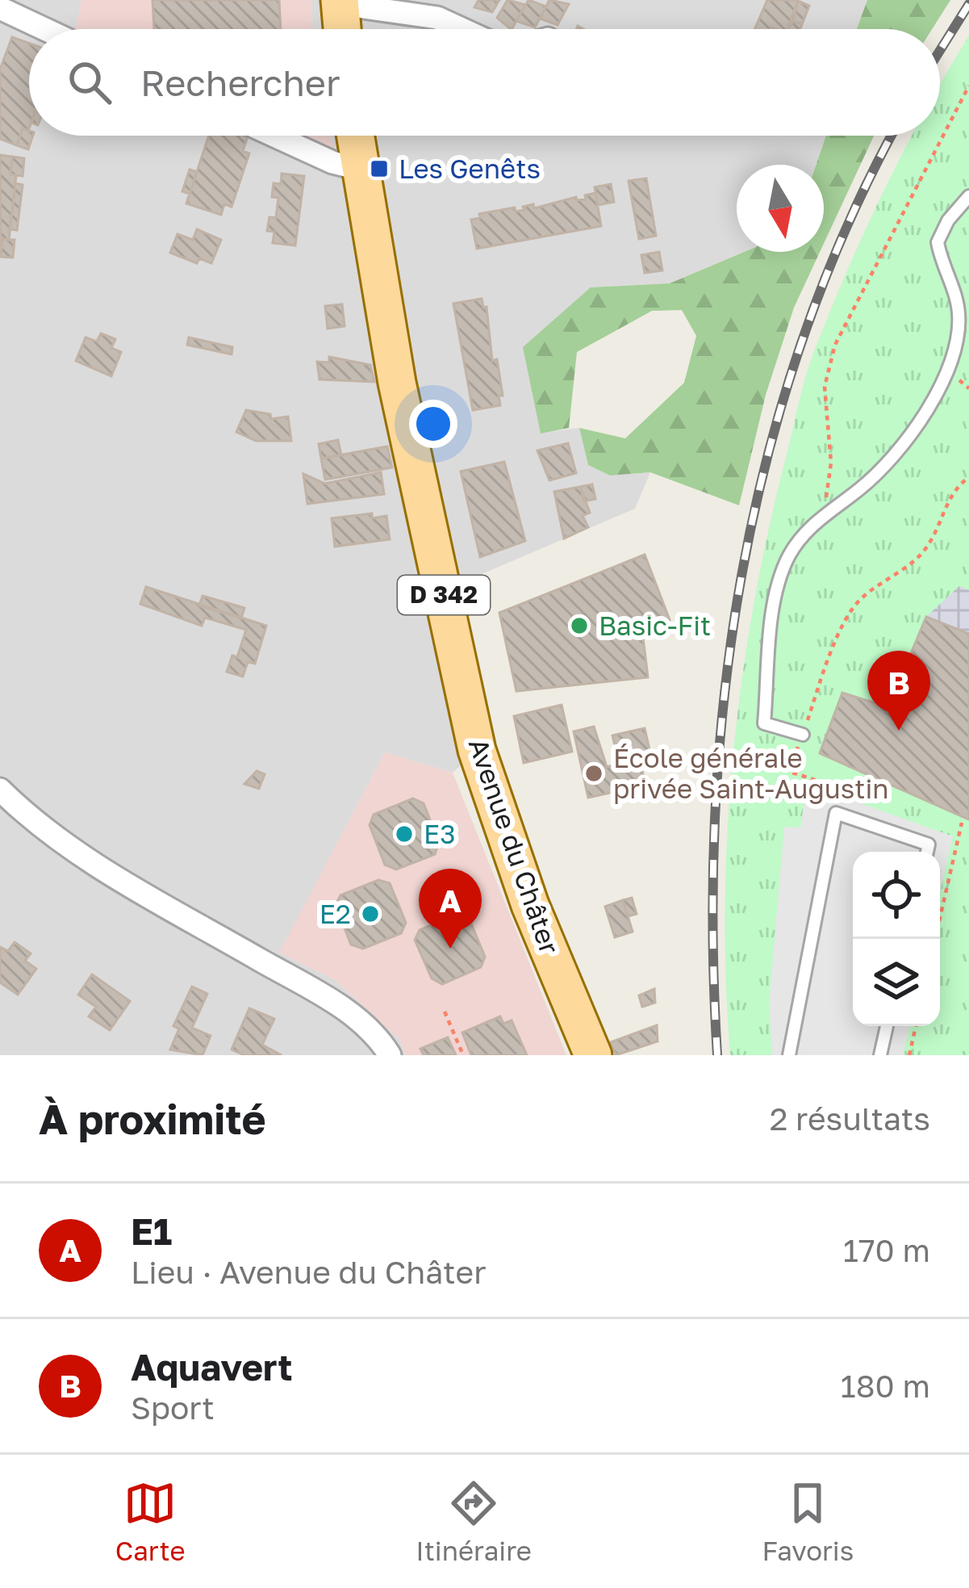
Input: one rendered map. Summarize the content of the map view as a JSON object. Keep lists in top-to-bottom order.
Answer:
{
  "streets": {
    "main road": ["D 342", "Avenue du Châter"]
  },
  "places": {
    "transit": ["Les Genêts"],
    "other": [
      "Basic-Fit",
      "École générale privée Saint-Augustin",
      "E3",
      "E2"
    ]
  },
  "north": "bottom",
  "page": {
    "search": "Rechercher",
    "pins": ["B", "A"],
    "heading": ["À proximité", "2 résultats"],
    "list": [
      {
        "mark": "A",
        "name": "E1",
        "note": "Lieu · Avenue du Châter",
        "value": "170 m"
      },
      {
        "mark": "B",
        "name": "Aquavert",
        "note": "Sport",
        "value": "180 m"
      }
    ],
    "nav": ["Carte", "Itinéraire", "Favoris"]
  }
}
